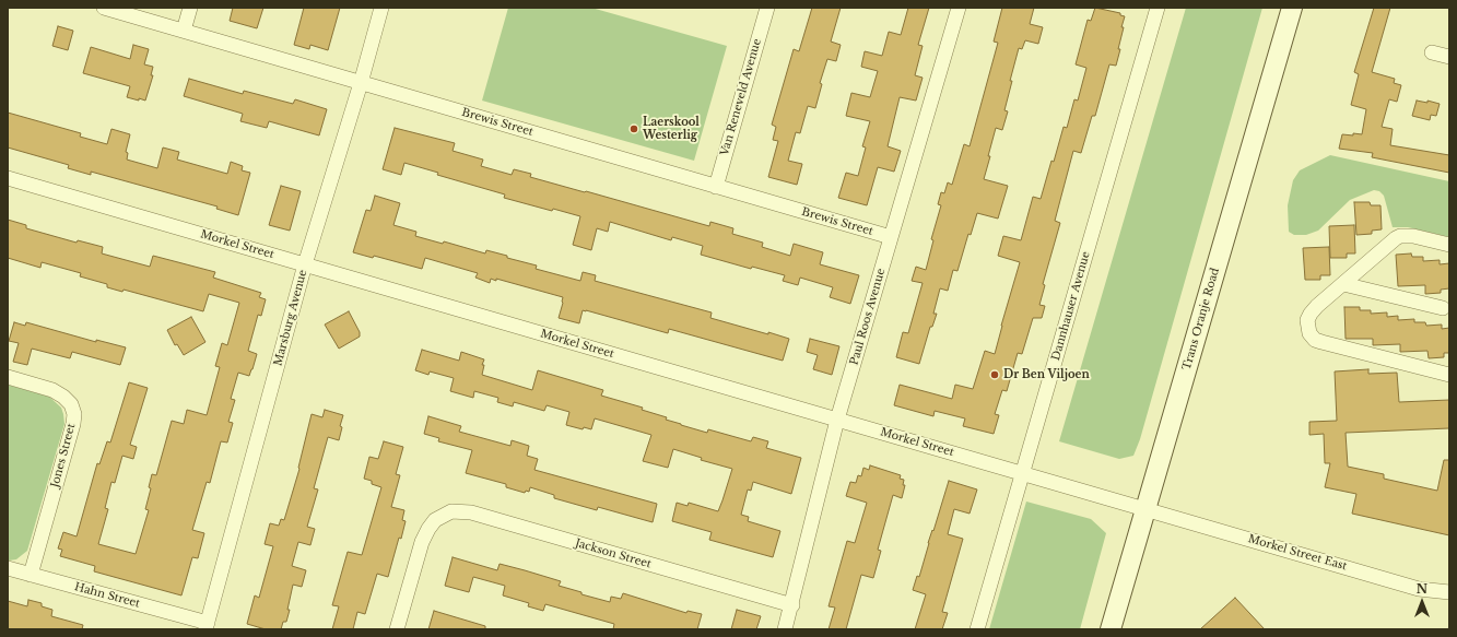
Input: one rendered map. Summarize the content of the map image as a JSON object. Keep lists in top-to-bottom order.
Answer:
{
  "streets": {
    "main road": ["Trans Oranje Road"],
    "street": [
      "Van Reneveld Avenue",
      "Brewis Street",
      "Morkel Street",
      "Dannhauser Avenue",
      "Paul Roos Avenue",
      "Marsburg Avenue",
      "Jones Street",
      "Morkel Street East",
      "Jackson Street",
      "Hahn Street"
    ]
  },
  "crossings": [
    ["Van Reneveld Avenue", "Brewis Street"],
    ["Brewis Street", "Paul Roos Avenue"],
    ["Brewis Street", "Marsburg Avenue"],
    ["Morkel Street", "Dannhauser Avenue"],
    ["Morkel Street", "Paul Roos Avenue"],
    ["Morkel Street", "Marsburg Avenue"],
    ["Morkel Street", "Trans Oranje Road"],
    ["Morkel Street", "Morkel Street East"],
    ["Paul Roos Avenue", "Jackson Street"],
    ["Marsburg Avenue", "Hahn Street"],
    ["Trans Oranje Road", "Morkel Street East"],
    ["Jones Street", "Hahn Street"]
  ],
  "places": ["Laerskool Westerlig", "Dr Ben Viljoen"],
  "north": "top"
}
